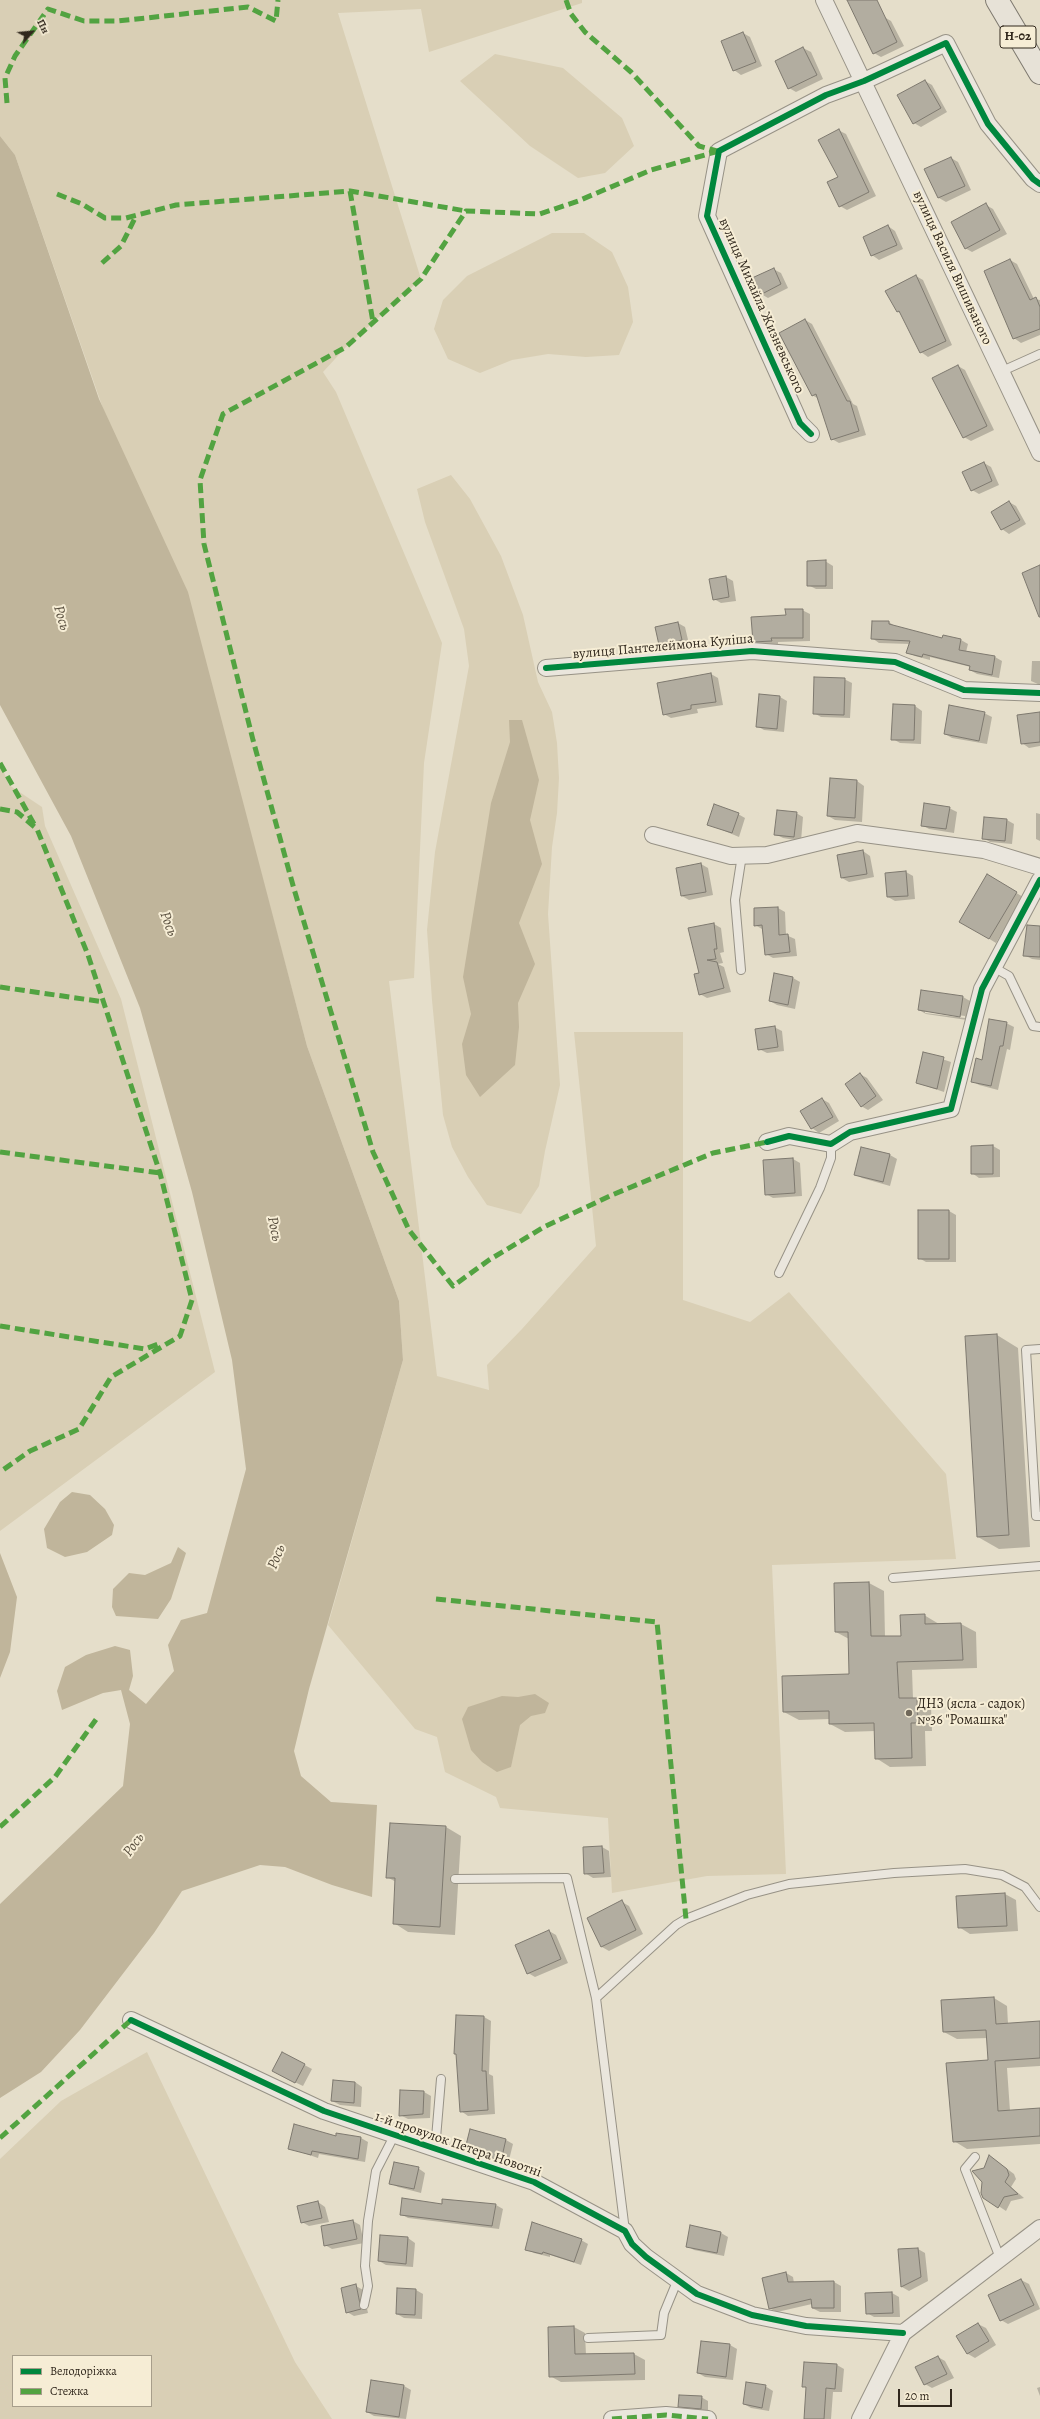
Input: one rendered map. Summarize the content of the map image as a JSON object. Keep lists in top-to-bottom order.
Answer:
{
  "streets": {
    "main road": ["Н-02"],
    "street": [
      "вулиця Василя Вишиваного",
      "вулиця Михайла Жизневського",
      "вулиця Пантелеймона Куліша",
      "1-й провулок Петера Новотні"
    ]
  },
  "crossings": [
    ["вулиця Василя Вишиваного", "вулиця Михайла Жизневського"]
  ],
  "water": ["Рось"],
  "places": ["ДНЗ (ясла - садок) №36 \"Ромашка\""],
  "legend": ["Велодоріжка", "Стежка"],
  "scale_bar": "20 m",
  "north": "top right"
}
